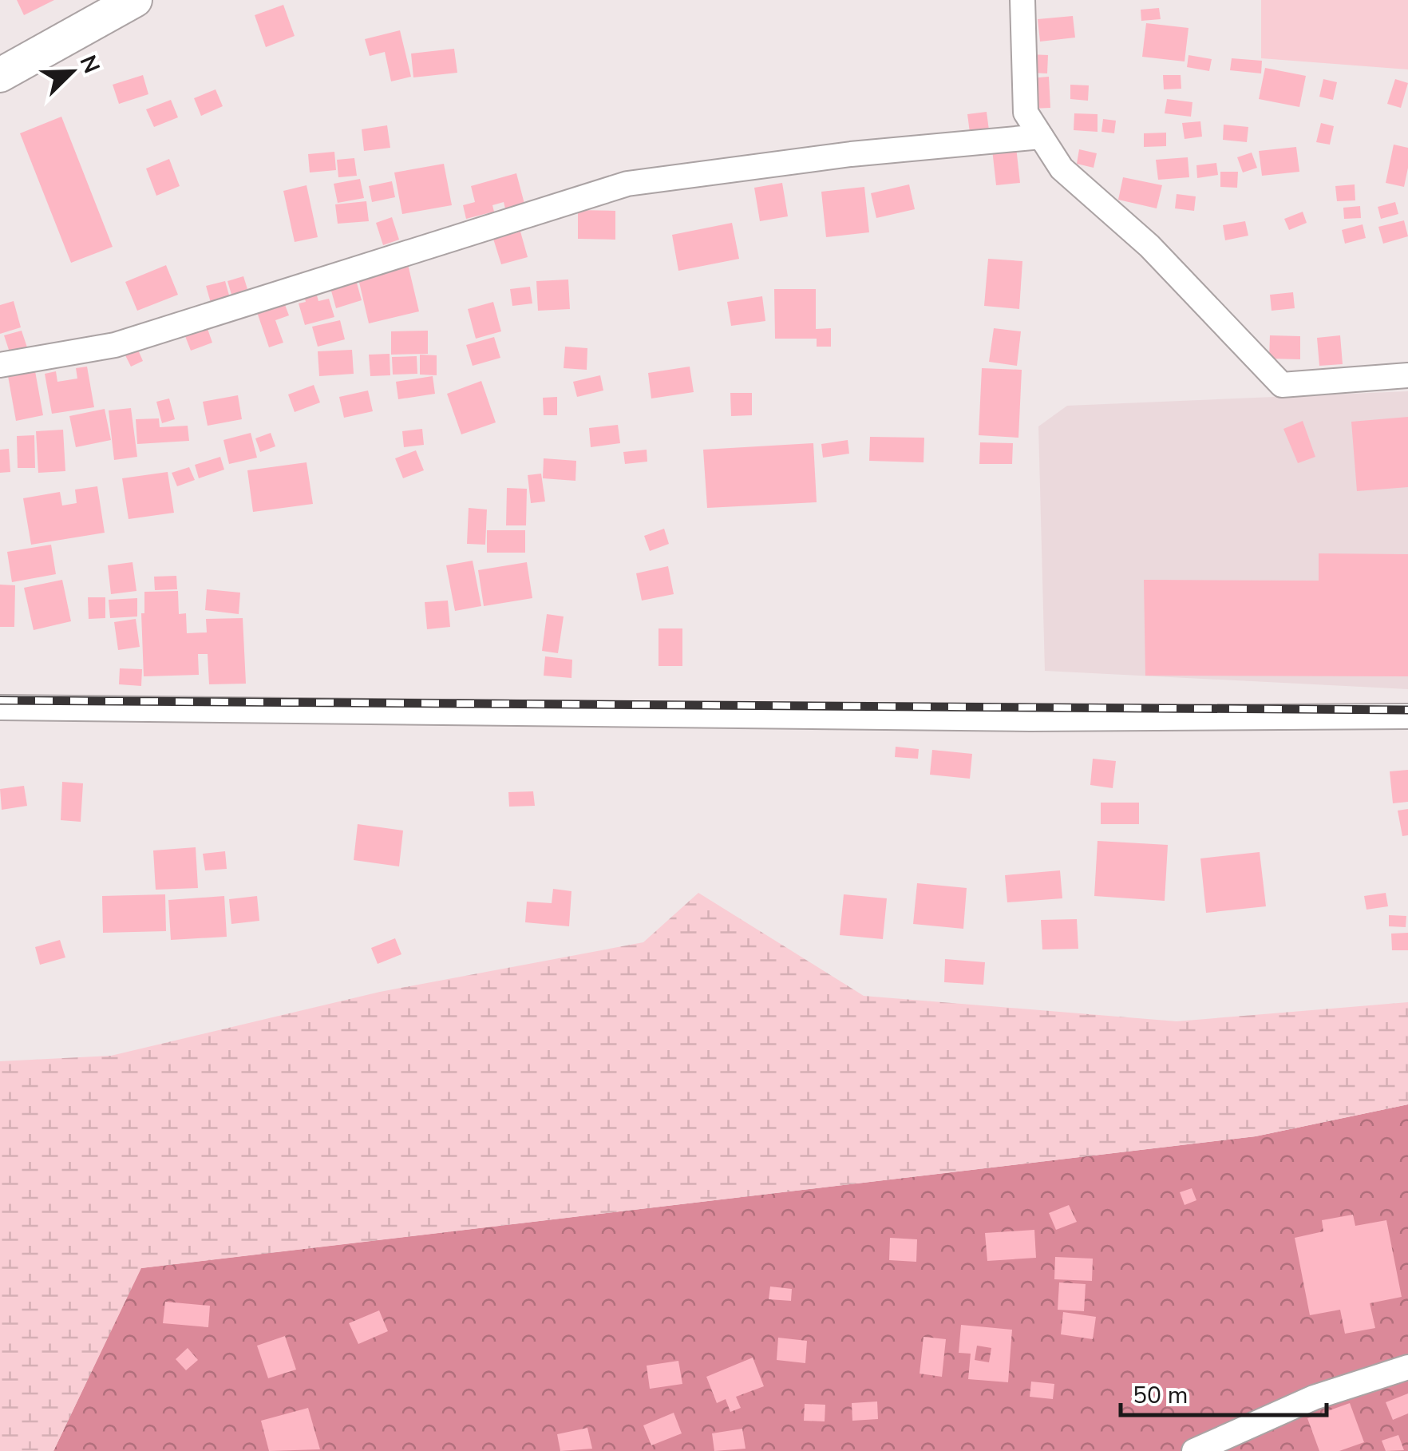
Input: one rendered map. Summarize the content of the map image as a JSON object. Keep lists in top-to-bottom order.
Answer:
{
  "scale_bar": "50 m",
  "north": "top right"
}
